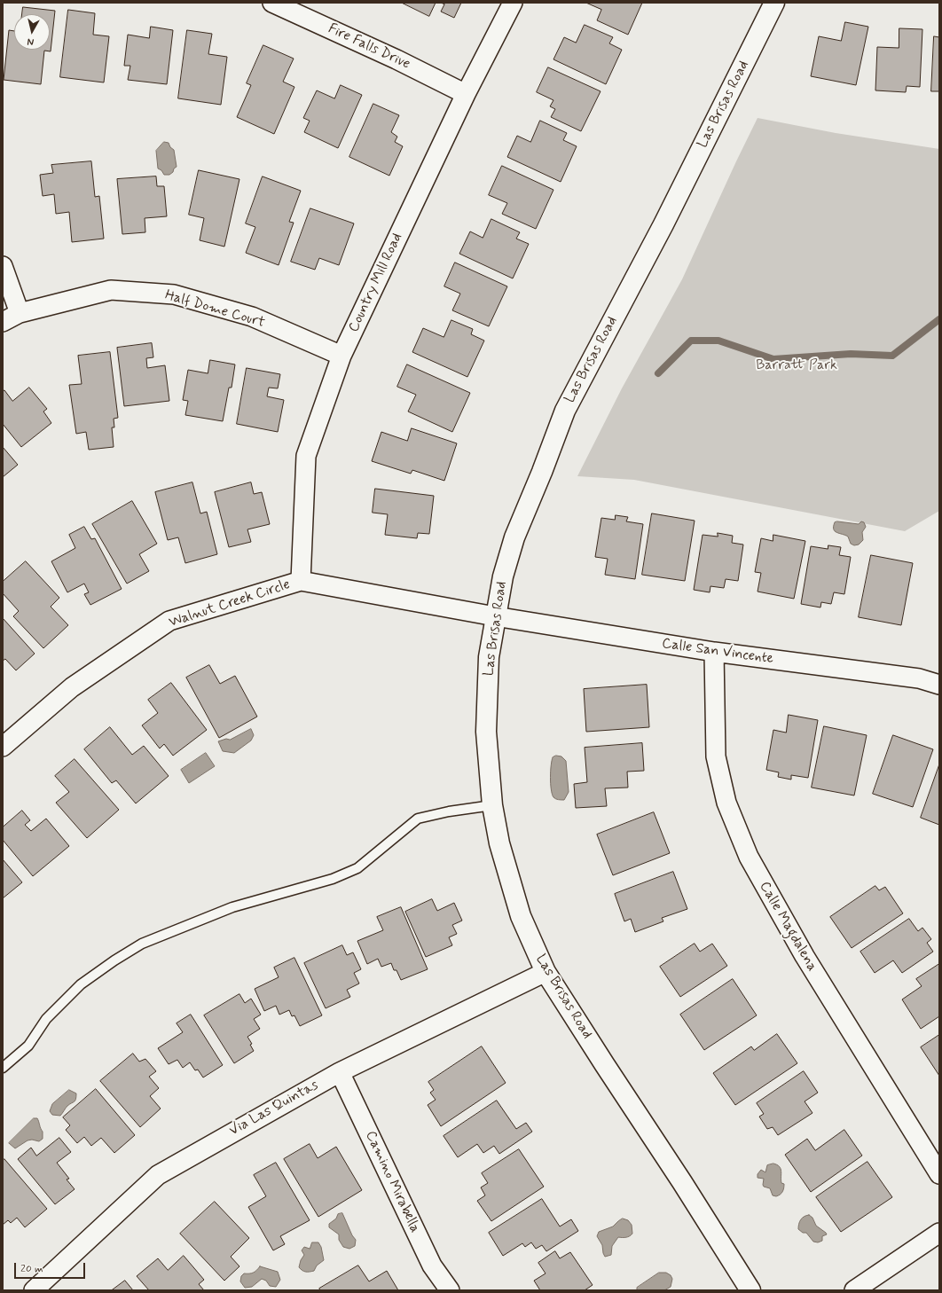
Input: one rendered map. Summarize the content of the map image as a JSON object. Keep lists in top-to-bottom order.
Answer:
{
  "streets": {
    "street": [
      "Fire Falls Drive",
      "Las Brisas Road",
      "Country Mill Road",
      "Half Dome Court",
      "Walnut Creek Circle",
      "Calle San Vincente",
      "Calle Magdalena",
      "Via Las Quintas",
      "Camino Mirabella"
    ]
  },
  "crossings": [
    ["Fire Falls Drive", "Country Mill Road"],
    ["Las Brisas Road", "Walnut Creek Circle"],
    ["Las Brisas Road", "Calle San Vincente"],
    ["Las Brisas Road", "Via Las Quintas"],
    ["Country Mill Road", "Half Dome Court"],
    ["Country Mill Road", "Walnut Creek Circle"],
    ["Walnut Creek Circle", "Calle San Vincente"],
    ["Calle San Vincente", "Calle Magdalena"],
    ["Via Las Quintas", "Camino Mirabella"]
  ],
  "parks": ["Barratt Park"],
  "scale_bar": "20 m",
  "north": "bottom"
}
